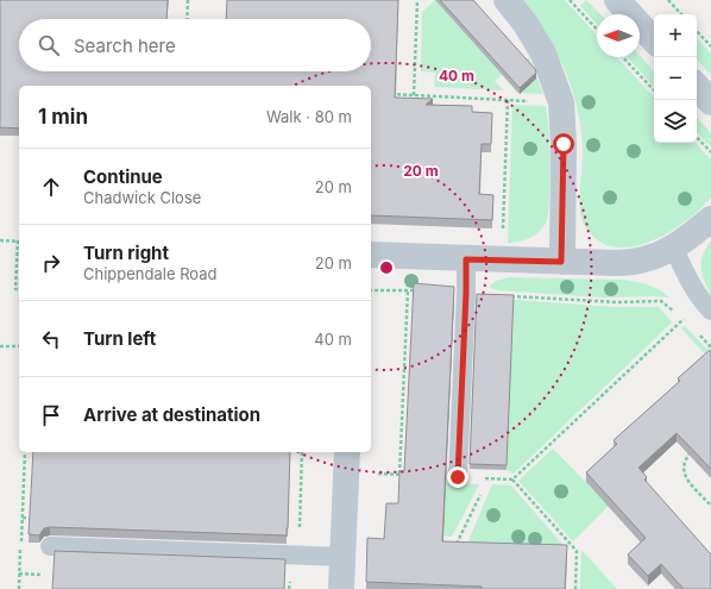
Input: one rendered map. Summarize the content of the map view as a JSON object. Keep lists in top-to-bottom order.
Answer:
{
  "north": "left",
  "page": {
    "map_buttons": ["+", "−"],
    "search": "Search here",
    "heading": ["1 min", "Walk · 80 m"],
    "list": [
      ["Continue", "Chadwick Close", "20 m"],
      ["Turn right", "Chippendale Road", "20 m"],
      ["Turn left", "40 m"],
      "Arrive at destination"
    ]
  },
  "rings": ["40 m", "20 m"]
}
